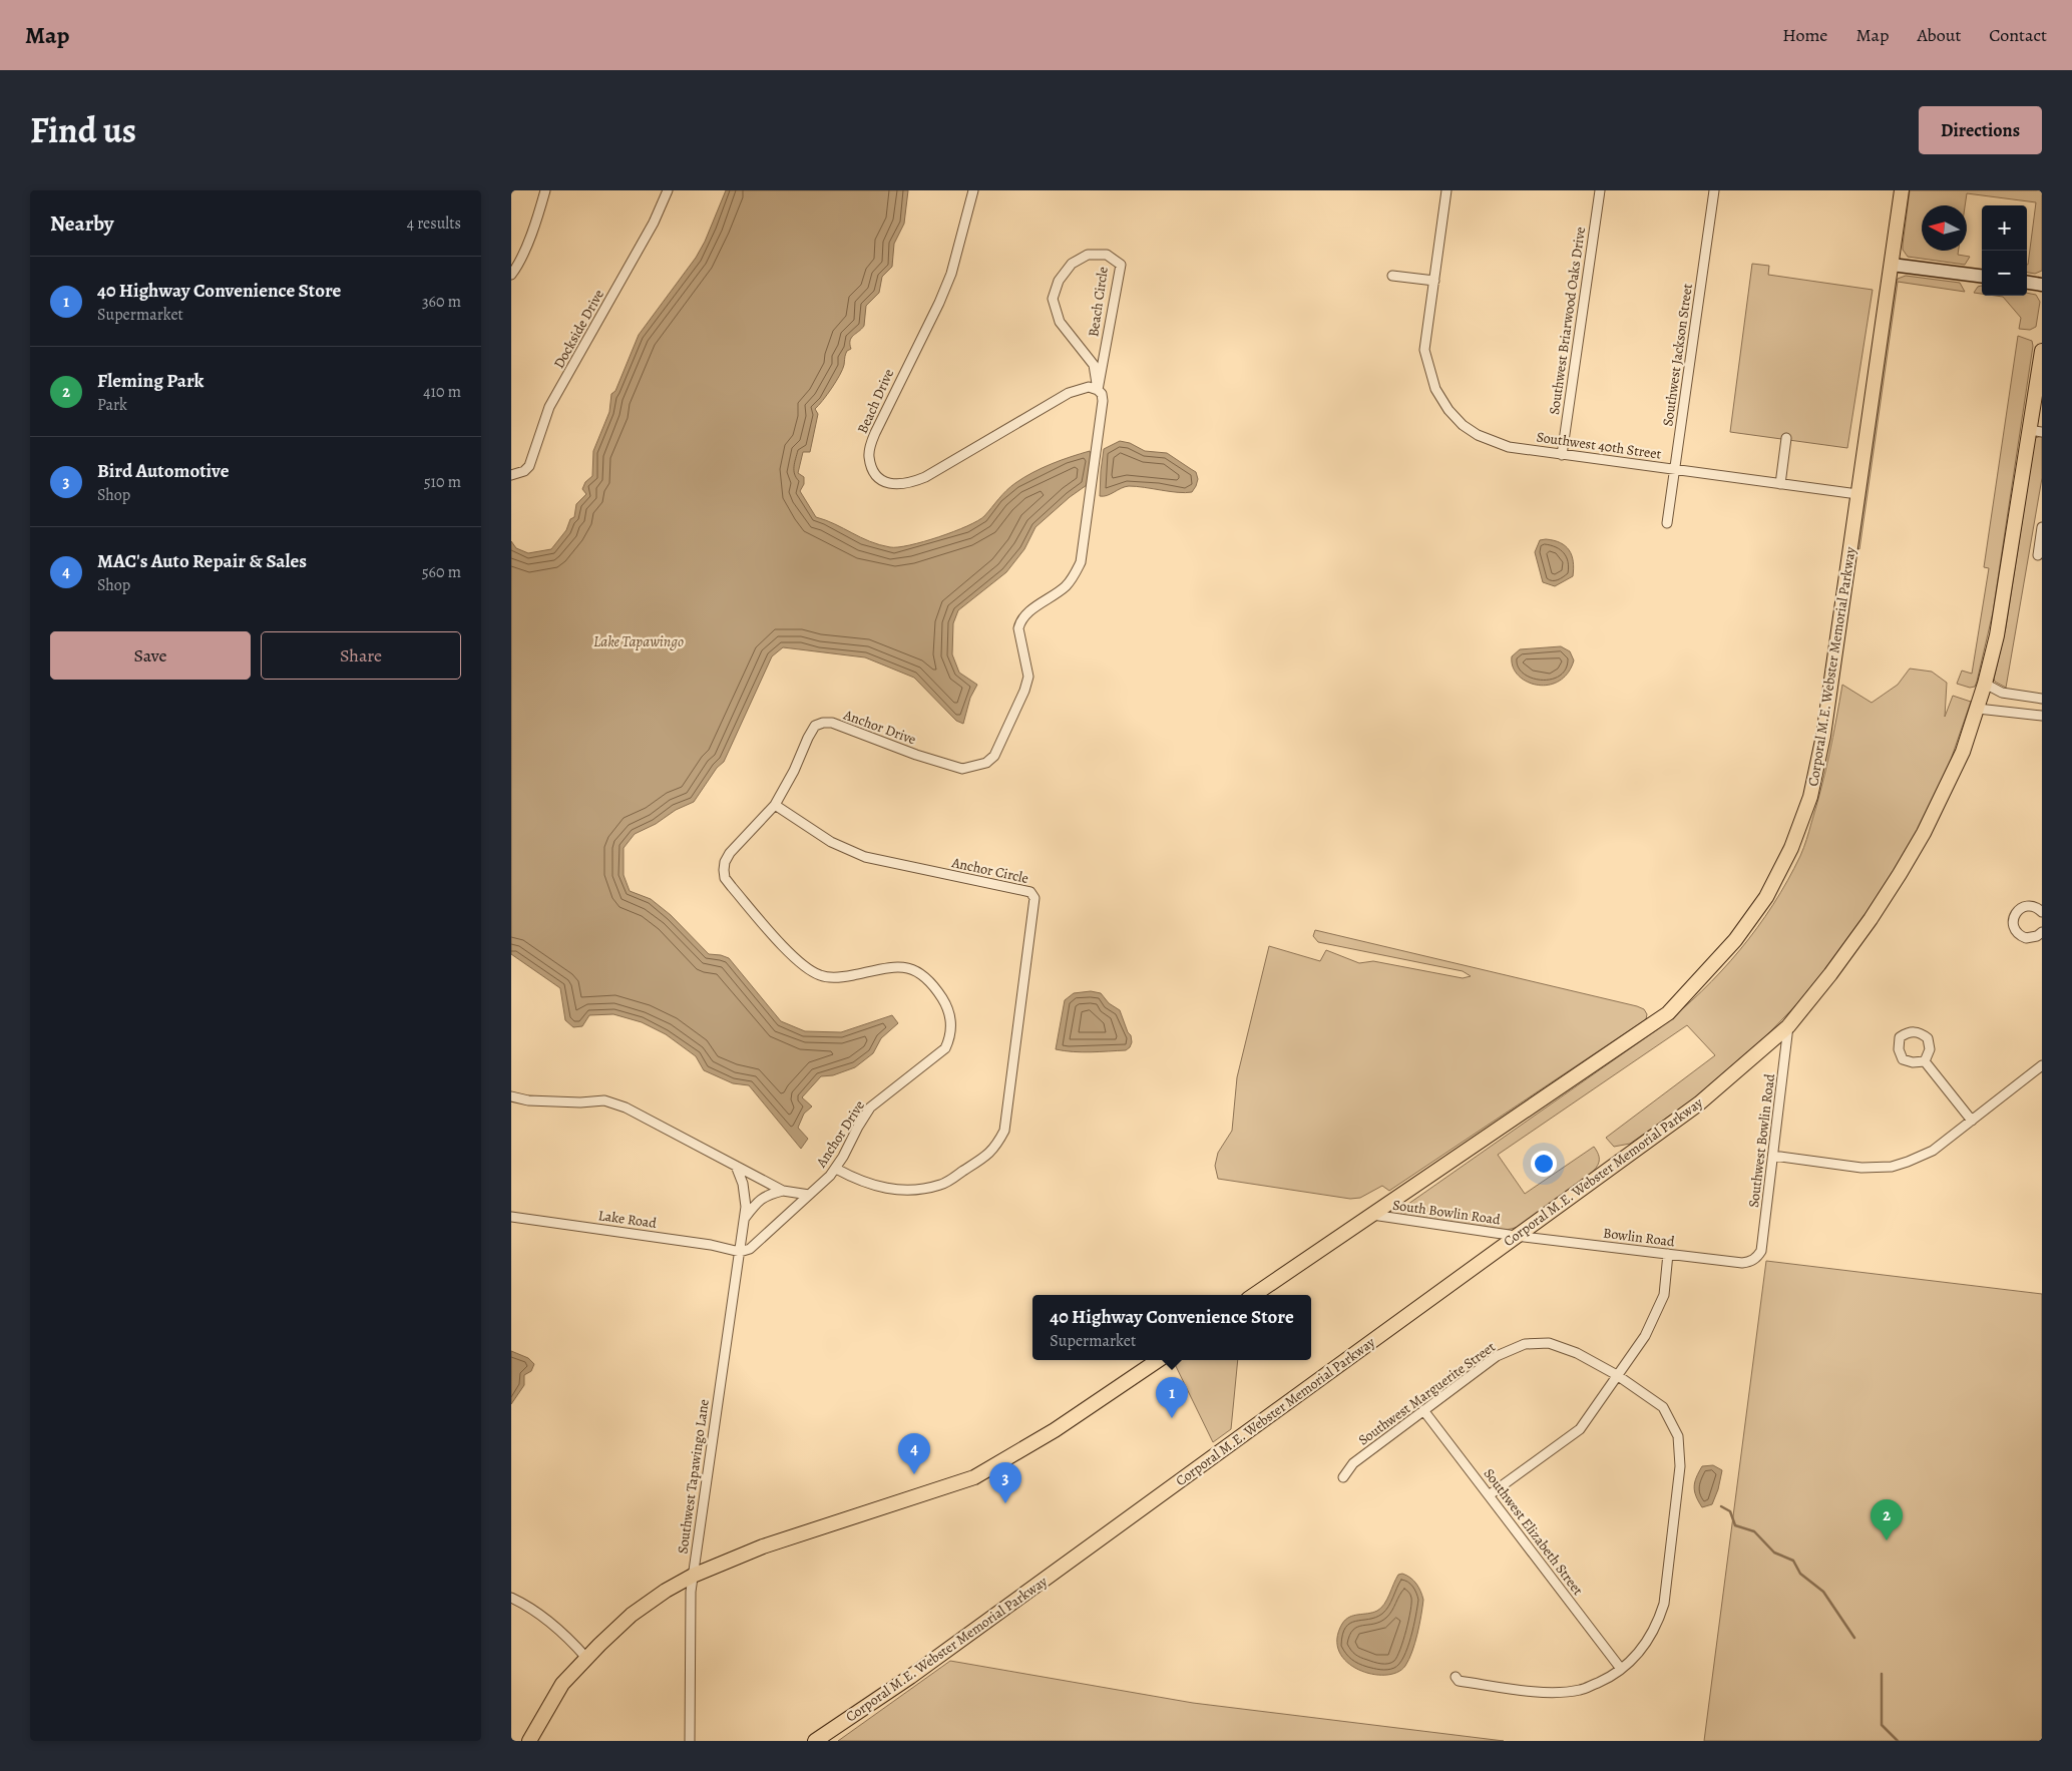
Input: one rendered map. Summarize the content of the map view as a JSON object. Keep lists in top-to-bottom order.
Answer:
{
  "streets": {
    "main road": ["Corporal M.E. Webster Memorial Parkway"],
    "street": [
      "Beach Circle",
      "Southwest Briarwood Oaks Drive",
      "Dockside Drive",
      "Southwest Jackson Street",
      "Beach Drive",
      "Southwest 40th Street",
      "Anchor Drive",
      "Anchor Circle",
      "Southwest Bowlin Road",
      "South Bowlin Road",
      "Lake Road",
      "Bowlin Road",
      "Southwest Marguerite Street",
      "Southwest Tapawingo Lane",
      "Southwest Elizabeth Street"
    ]
  },
  "crossings": [
    ["Beach Circle", "Beach Drive"],
    ["Beach Circle", "Anchor Drive"],
    ["Southwest Briarwood Oaks Drive", "Southwest 40th Street"],
    ["Southwest Jackson Street", "Southwest 40th Street"],
    ["Beach Drive", "Anchor Drive"],
    ["Southwest 40th Street", "Corporal M.E. Webster Memorial Parkway"],
    ["Corporal M.E. Webster Memorial Parkway", "Southwest Bowlin Road"],
    ["Corporal M.E. Webster Memorial Parkway", "South Bowlin Road"],
    ["Corporal M.E. Webster Memorial Parkway", "Bowlin Road"],
    ["Anchor Drive", "Anchor Circle"],
    ["Anchor Drive", "Lake Road"],
    ["Anchor Drive", "Southwest Tapawingo Lane"],
    ["Southwest Bowlin Road", "Bowlin Road"],
    ["South Bowlin Road", "Bowlin Road"],
    ["Lake Road", "Southwest Tapawingo Lane"],
    ["Southwest Marguerite Street", "Southwest Elizabeth Street"]
  ],
  "water": ["Lake Tapawingo"],
  "north": "left",
  "page": {
    "header": "Map",
    "nav": [
      "Home",
      "Map",
      "About",
      "Contact"
    ],
    "title": "Find us",
    "buttons": [
      "Directions",
      ["Save", "Share"]
    ],
    "heading": ["Nearby", "4 results"],
    "map_buttons": ["+", "−"],
    "list": [
      {
        "mark": "1",
        "name": "40 Highway Convenience Store",
        "note": "Supermarket",
        "value": "360 m"
      },
      {
        "mark": "2",
        "name": "Fleming Park",
        "note": "Park",
        "value": "410 m"
      },
      {
        "mark": "3",
        "name": "Bird Automotive",
        "note": "Shop",
        "value": "510 m"
      },
      {
        "mark": "4",
        "name": "MAC's Auto Repair & Sales",
        "note": "Shop",
        "value": "560 m"
      }
    ],
    "popup": ["40 Highway Convenience Store", "Supermarket"],
    "pins": [
      "1",
      "4",
      "3",
      "2"
    ]
  }
}
